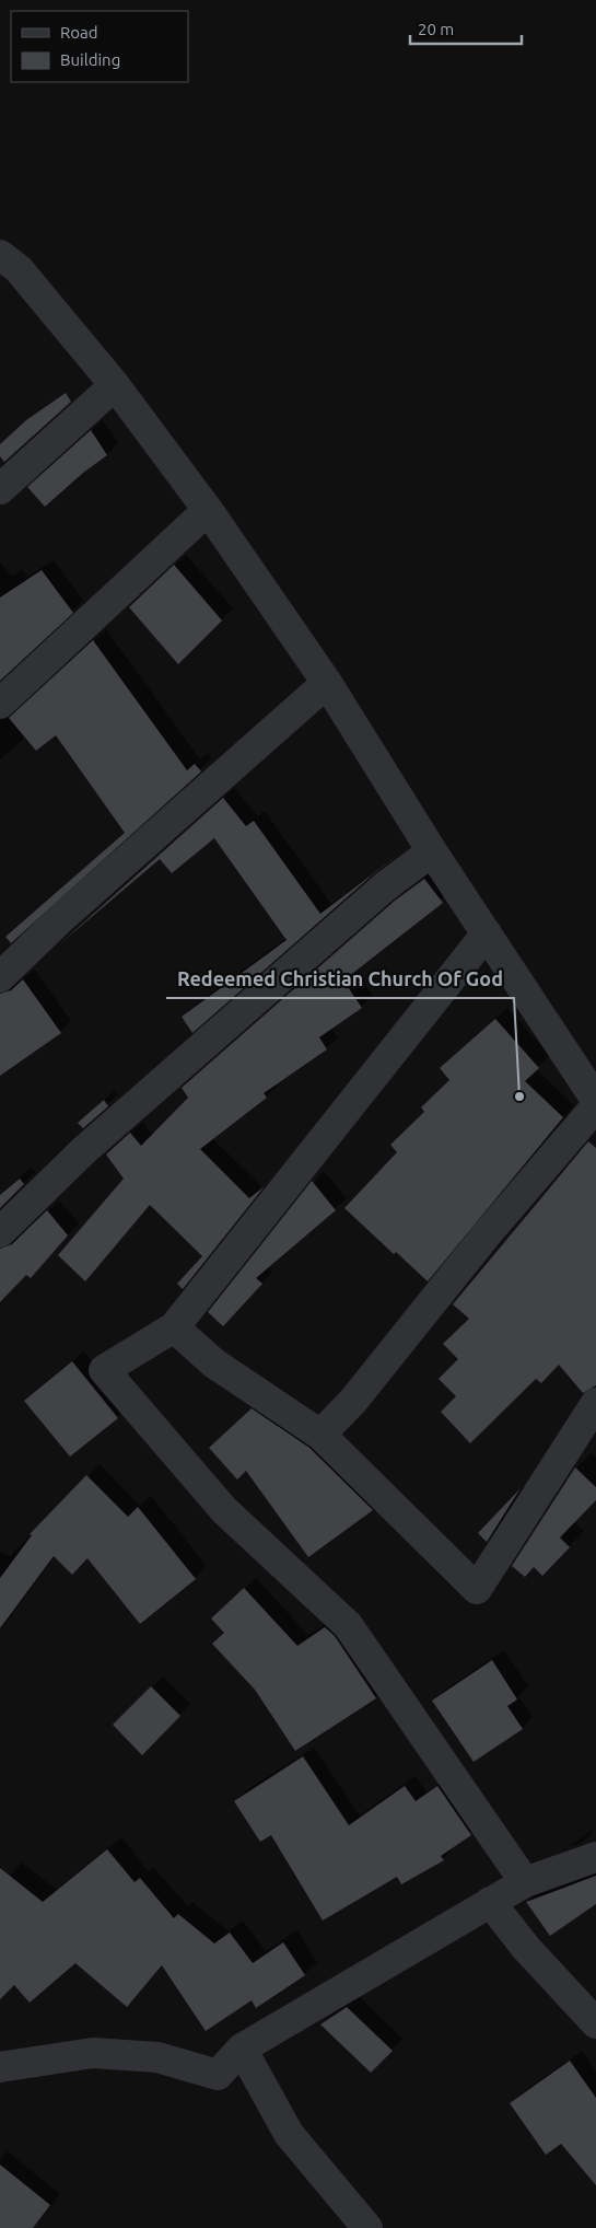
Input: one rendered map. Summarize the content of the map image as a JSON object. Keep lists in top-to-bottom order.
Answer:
{
  "places": ["Redeemed Christian Church Of God"],
  "legend": ["Road", "Building"],
  "scale_bar": "20 m"
}
